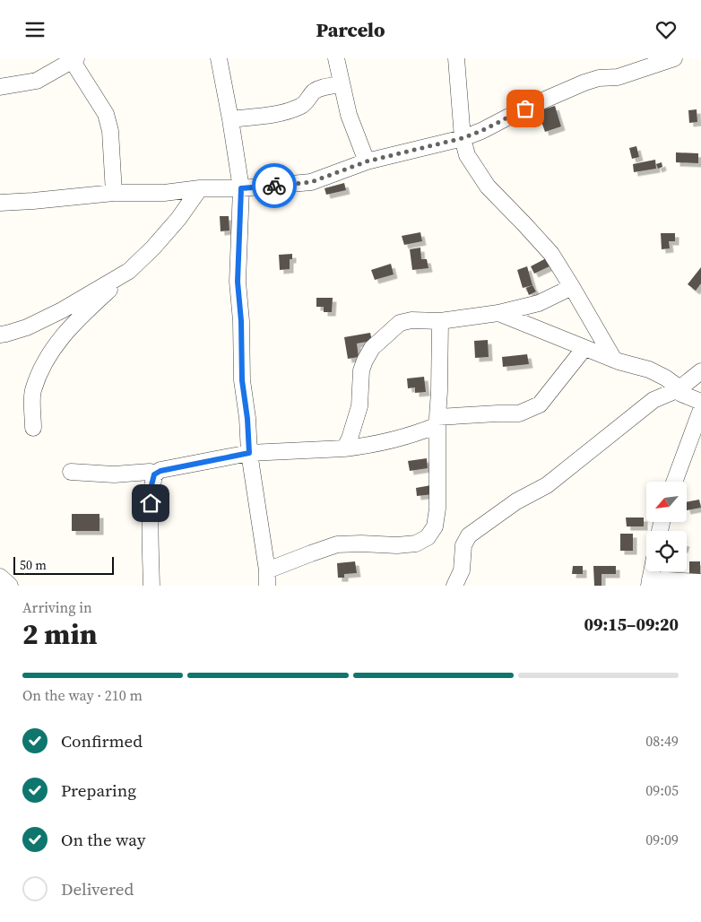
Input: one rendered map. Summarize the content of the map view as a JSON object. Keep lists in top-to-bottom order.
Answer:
{
  "scale_bar": "50 m",
  "north": "bottom left",
  "page": {
    "header": "Parcelo",
    "scale": "50 m",
    "heading": ["2 min", "Arriving in", "09:15–09:20"],
    "bar": "On the way · 210 m",
    "list": [
      ["Confirmed", "08:49"],
      ["Preparing", "09:05"],
      ["On the way", "09:09"],
      "Delivered"
    ]
  }
}
